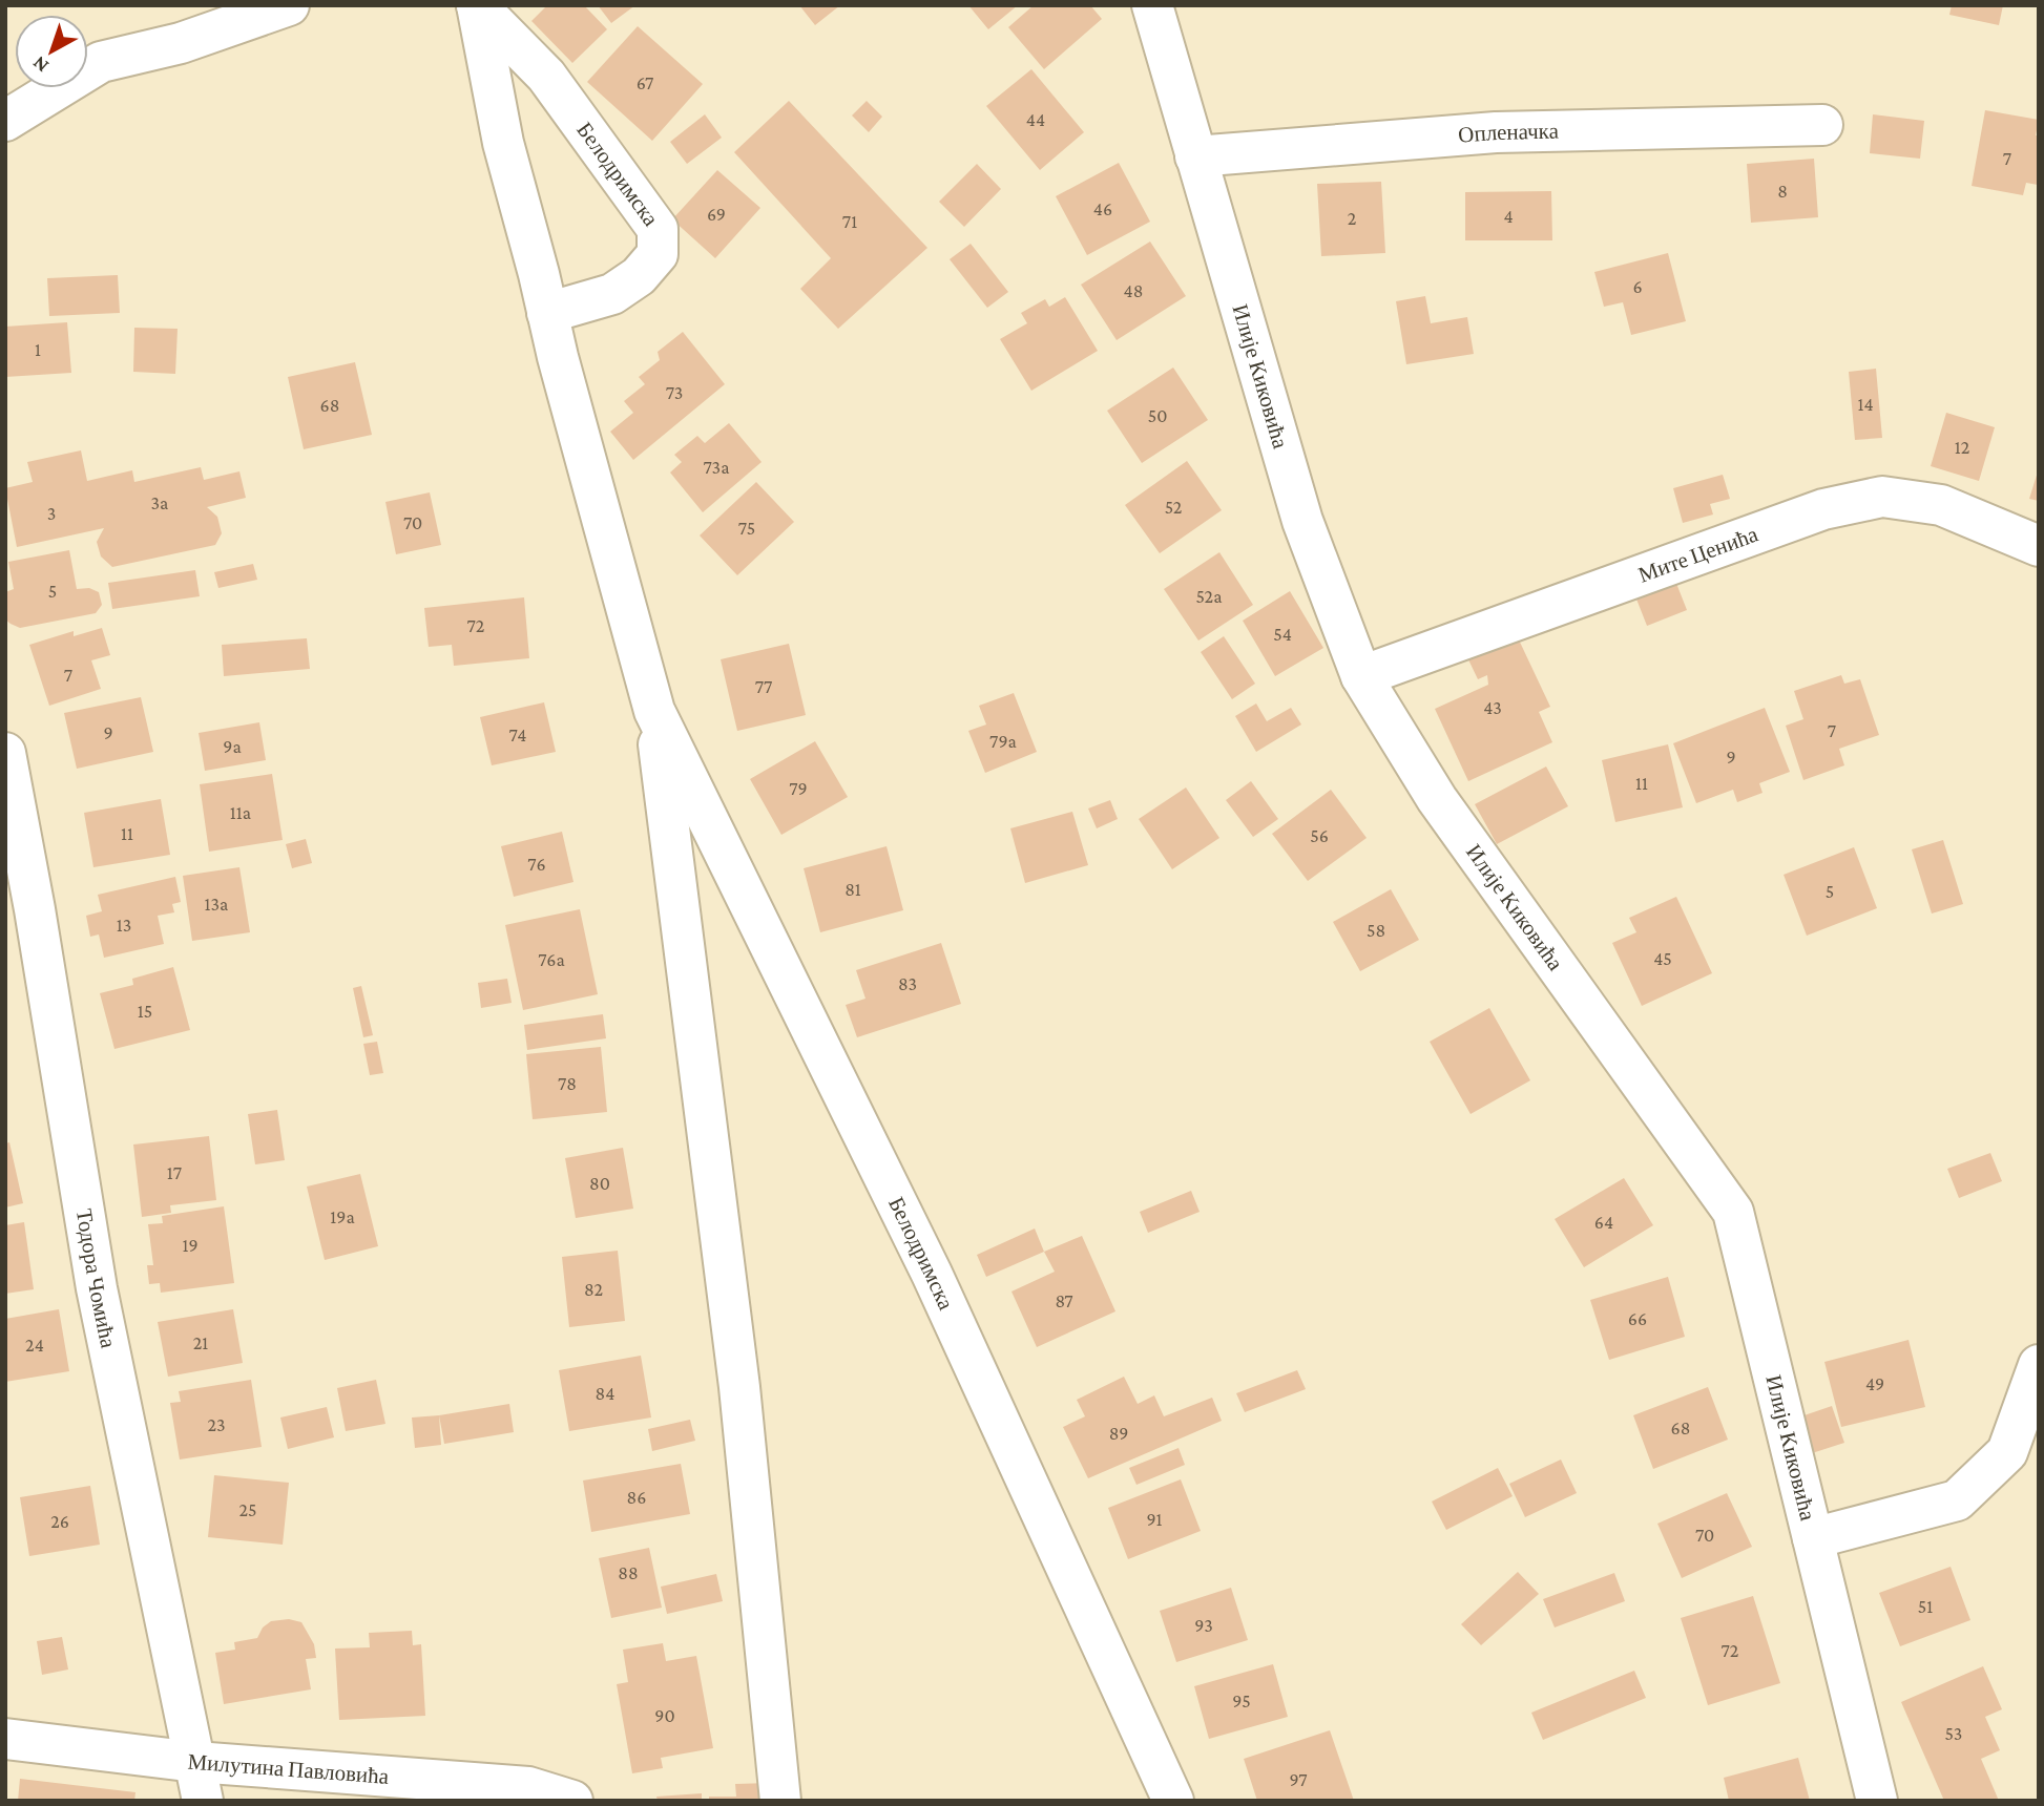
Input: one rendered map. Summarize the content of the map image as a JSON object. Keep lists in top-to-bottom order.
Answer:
{
  "streets": {
    "street": [
      "Опленачка",
      "Белодримска",
      "Илије Киковића",
      "Мите Ценића",
      "Тодора Чомића",
      "Милутина Павловића"
    ]
  },
  "crossings": [
    ["Опленачка", "Илије Киковића"],
    ["Илије Киковића", "Мите Ценића"],
    ["Тодора Чомића", "Милутина Павловића"]
  ],
  "house_numbers": [
    "67",
    "44",
    "7",
    "8",
    "46",
    "69",
    "4",
    "2",
    "71",
    "6",
    "48",
    "1",
    "73",
    "14",
    "68",
    "50",
    "12",
    "73a",
    "3a",
    "52",
    "3",
    "70",
    "75",
    "5",
    "52a",
    "72",
    "54",
    "7",
    "77",
    "43",
    "7",
    "9",
    "74",
    "79a",
    "9a",
    "9",
    "11",
    "79",
    "11a",
    "11",
    "56",
    "76",
    "81",
    "5",
    "13a",
    "13",
    "58",
    "45",
    "76a",
    "83",
    "15",
    "78",
    "17",
    "80",
    "19a",
    "64",
    "19",
    "82",
    "87",
    "66",
    "21",
    "24",
    "49",
    "84",
    "23",
    "68",
    "89",
    "86",
    "25",
    "91",
    "26",
    "70",
    "88",
    "51",
    "93",
    "72",
    "95",
    "90",
    "53",
    "97"
  ],
  "north": "bottom left"
}
